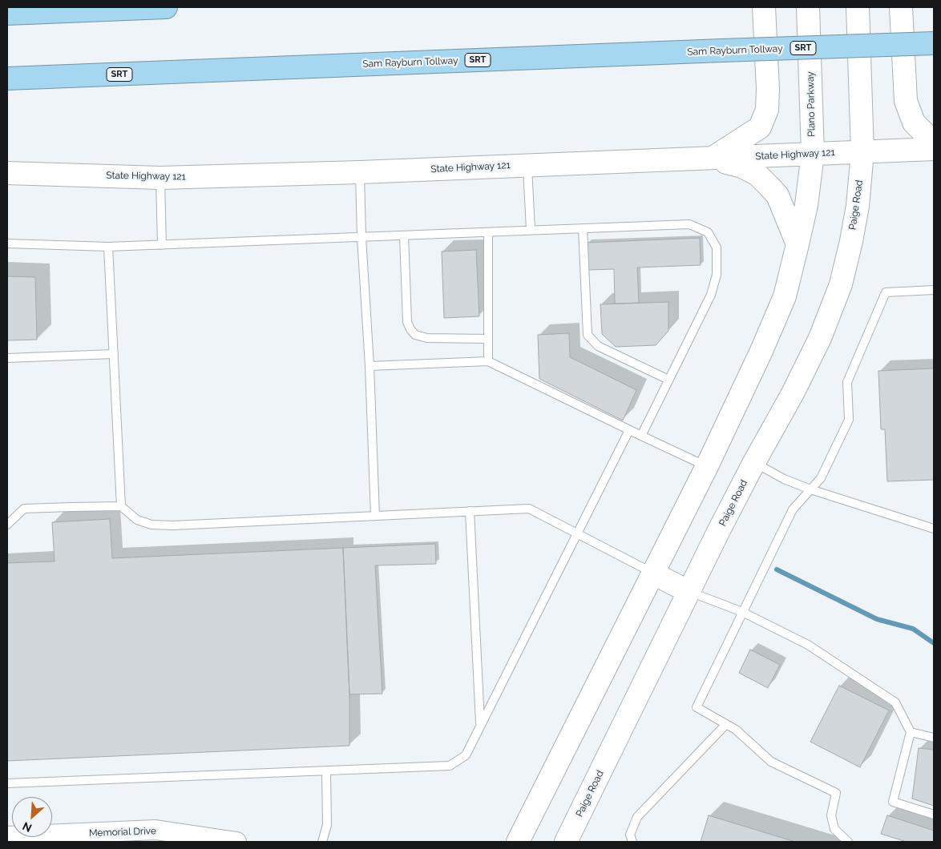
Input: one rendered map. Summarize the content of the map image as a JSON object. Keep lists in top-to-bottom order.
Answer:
{
  "streets": {
    "highway": ["SRT", "Sam Rayburn Tollway"],
    "main road": ["Plano Parkway", "State Highway 121", "Paige Road"],
    "street": ["Memorial Drive"]
  },
  "crossings": [
    ["Plano Parkway", "State Highway 121"],
    ["State Highway 121", "Paige Road"]
  ],
  "north": "bottom left"
}
